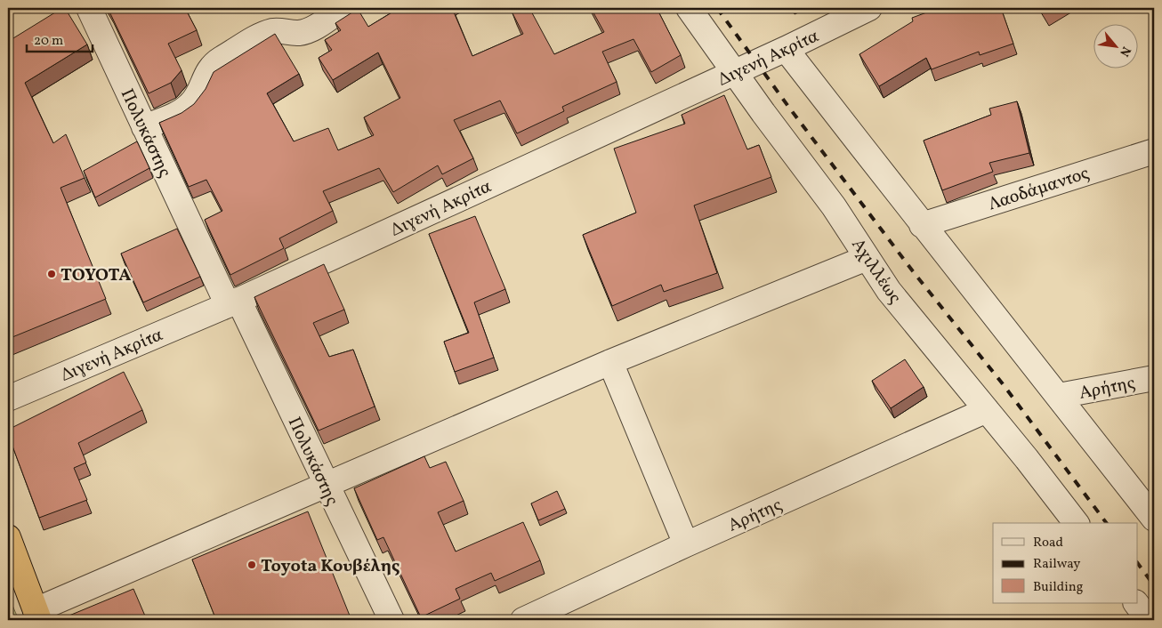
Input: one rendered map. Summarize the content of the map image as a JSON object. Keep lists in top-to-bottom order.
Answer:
{
  "streets": {
    "street": [
      "Διγενή Ακρίτα",
      "Πολυκάστης",
      "Λαοδάμαντος",
      "Αχιλλέως",
      "Αρήτης"
    ]
  },
  "crossings": [
    ["Διγενή Ακρίτα", "Πολυκάστης"],
    ["Διγενή Ακρίτα", "Αχιλλέως"],
    ["Αχιλλέως", "Αρήτης"]
  ],
  "places": ["TOYOTA", "Toyota Κουβέλης"],
  "legend": ["Road", "Railway", "Building"],
  "scale_bar": "20 m",
  "north": "bottom right"
}
